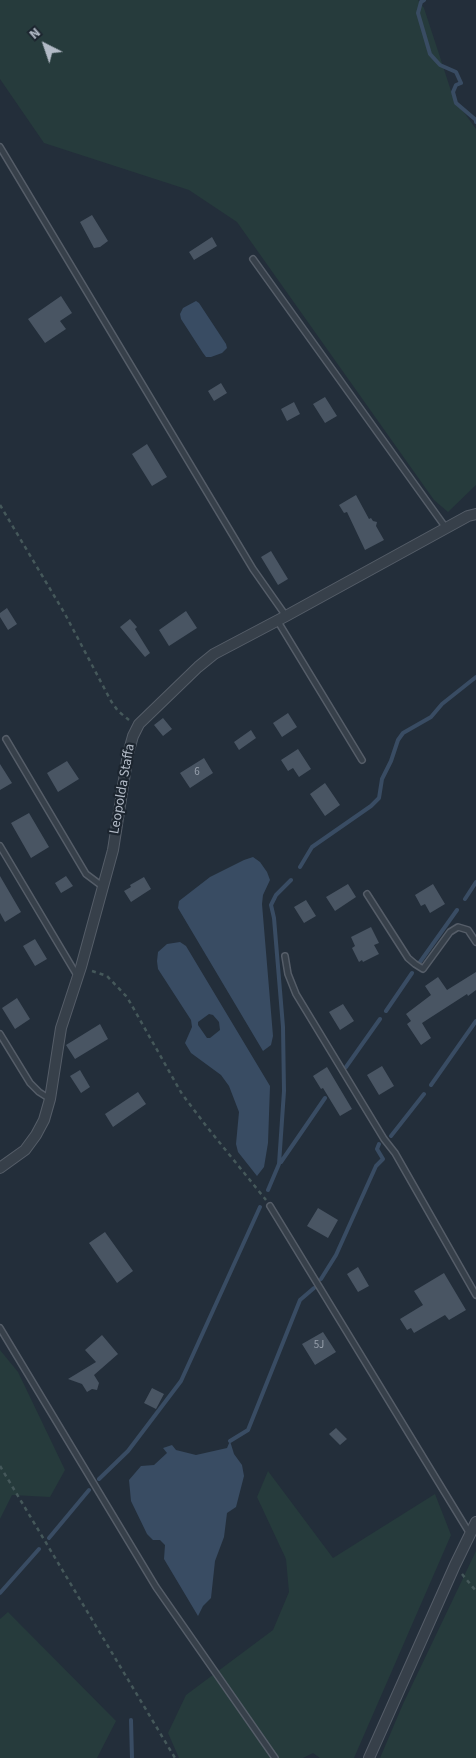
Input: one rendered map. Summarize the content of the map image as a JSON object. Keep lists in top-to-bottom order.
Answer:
{
  "streets": {
    "street": ["Leopolda Staffa"]
  },
  "house_numbers": ["6", "5J"],
  "north": "top left"
}
